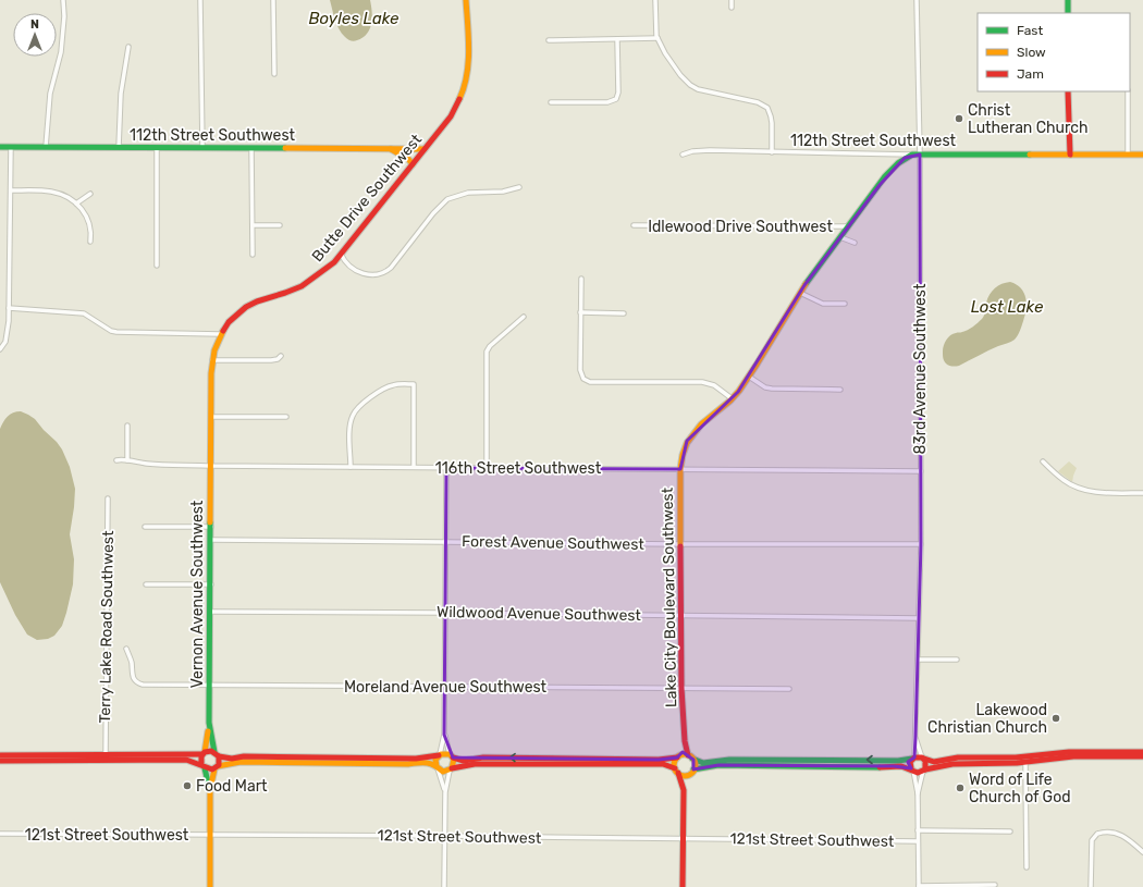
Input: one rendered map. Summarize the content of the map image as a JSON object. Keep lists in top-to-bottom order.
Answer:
{
  "streets": {
    "street": [
      "112th Street Southwest",
      "Butte Drive Southwest",
      "Idlewood Drive Southwest",
      "83rd Avenue Southwest",
      "116th Street Southwest",
      "Forest Avenue Southwest",
      "Vernon Avenue Southwest",
      "Lake City Boulevard Southwest",
      "Wildwood Avenue Southwest",
      "Terry Lake Road Southwest",
      "Moreland Avenue Southwest",
      "121st Street Southwest"
    ]
  },
  "crossings": [
    ["112th Street Southwest", "Butte Drive Southwest"],
    ["112th Street Southwest", "83rd Avenue Southwest"],
    ["Butte Drive Southwest", "116th Street Southwest"],
    ["Butte Drive Southwest", "Vernon Avenue Southwest"],
    ["83rd Avenue Southwest", "116th Street Southwest"],
    ["83rd Avenue Southwest", "Forest Avenue Southwest"],
    ["83rd Avenue Southwest", "Wildwood Avenue Southwest"],
    ["116th Street Southwest", "Vernon Avenue Southwest"],
    ["116th Street Southwest", "Lake City Boulevard Southwest"],
    ["Forest Avenue Southwest", "Vernon Avenue Southwest"],
    ["Forest Avenue Southwest", "Lake City Boulevard Southwest"],
    ["Vernon Avenue Southwest", "Wildwood Avenue Southwest"],
    ["Vernon Avenue Southwest", "Moreland Avenue Southwest"],
    ["Lake City Boulevard Southwest", "Wildwood Avenue Southwest"],
    ["Lake City Boulevard Southwest", "Moreland Avenue Southwest"]
  ],
  "water": ["Boyles Lake", "Lost Lake"],
  "places": [
    "Christ Lutheran Church",
    "Lakewood Christian Church",
    "Food Mart",
    "Word of Life Church of God"
  ],
  "legend": ["Fast", "Slow", "Jam"],
  "north": "top"
}
